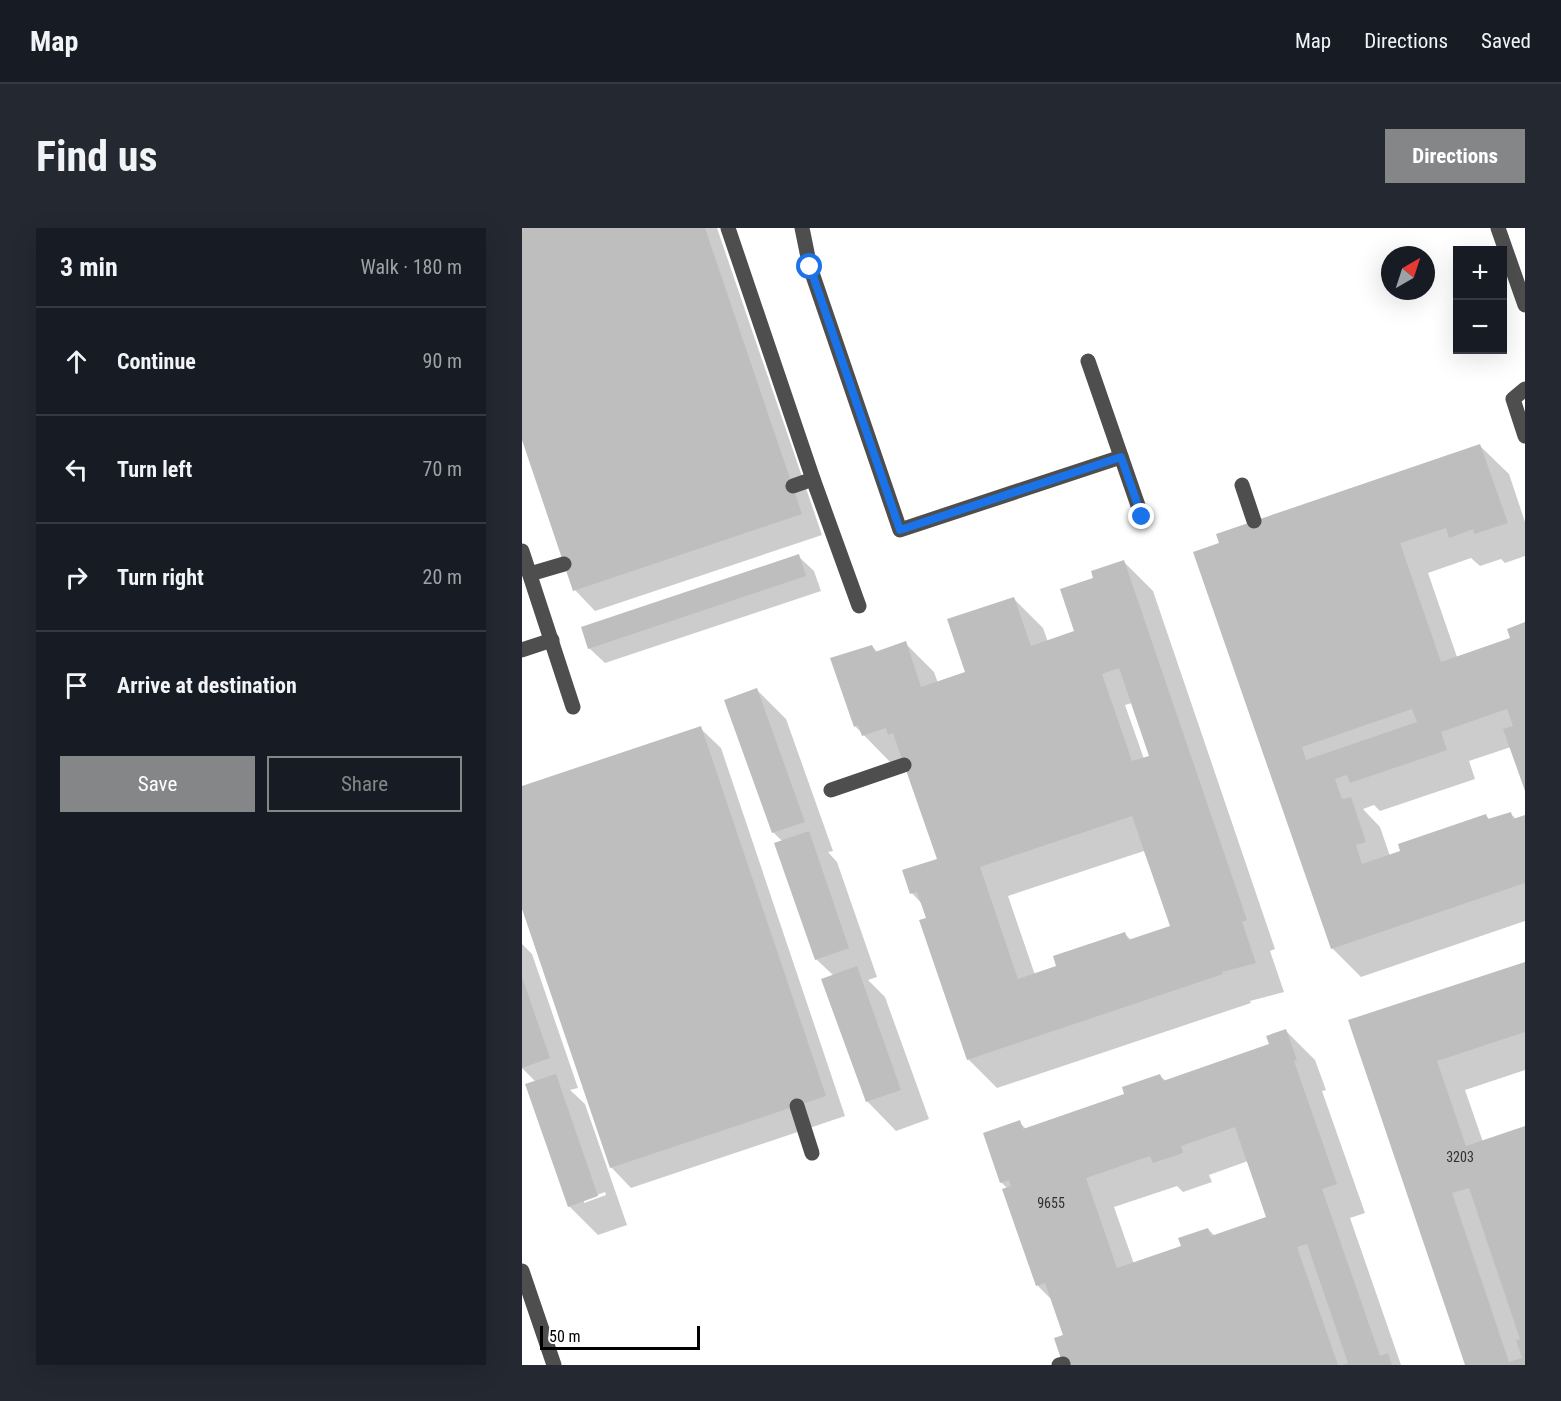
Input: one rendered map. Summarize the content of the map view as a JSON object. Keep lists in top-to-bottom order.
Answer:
{
  "house_numbers": ["3203", "9655"],
  "scale_bar": "50 m",
  "north": "top right",
  "page": {
    "header": "Map",
    "nav": ["Map", "Directions", "Saved"],
    "buttons": [
      "Directions",
      ["Save", "Share"]
    ],
    "title": "Find us",
    "heading": ["3 min", "Walk · 180 m"],
    "map_buttons": ["+", "−"],
    "list": [
      ["Continue", "90 m"],
      ["Turn left", "70 m"],
      ["Turn right", "20 m"],
      "Arrive at destination"
    ],
    "scale": "50 m"
  }
}
